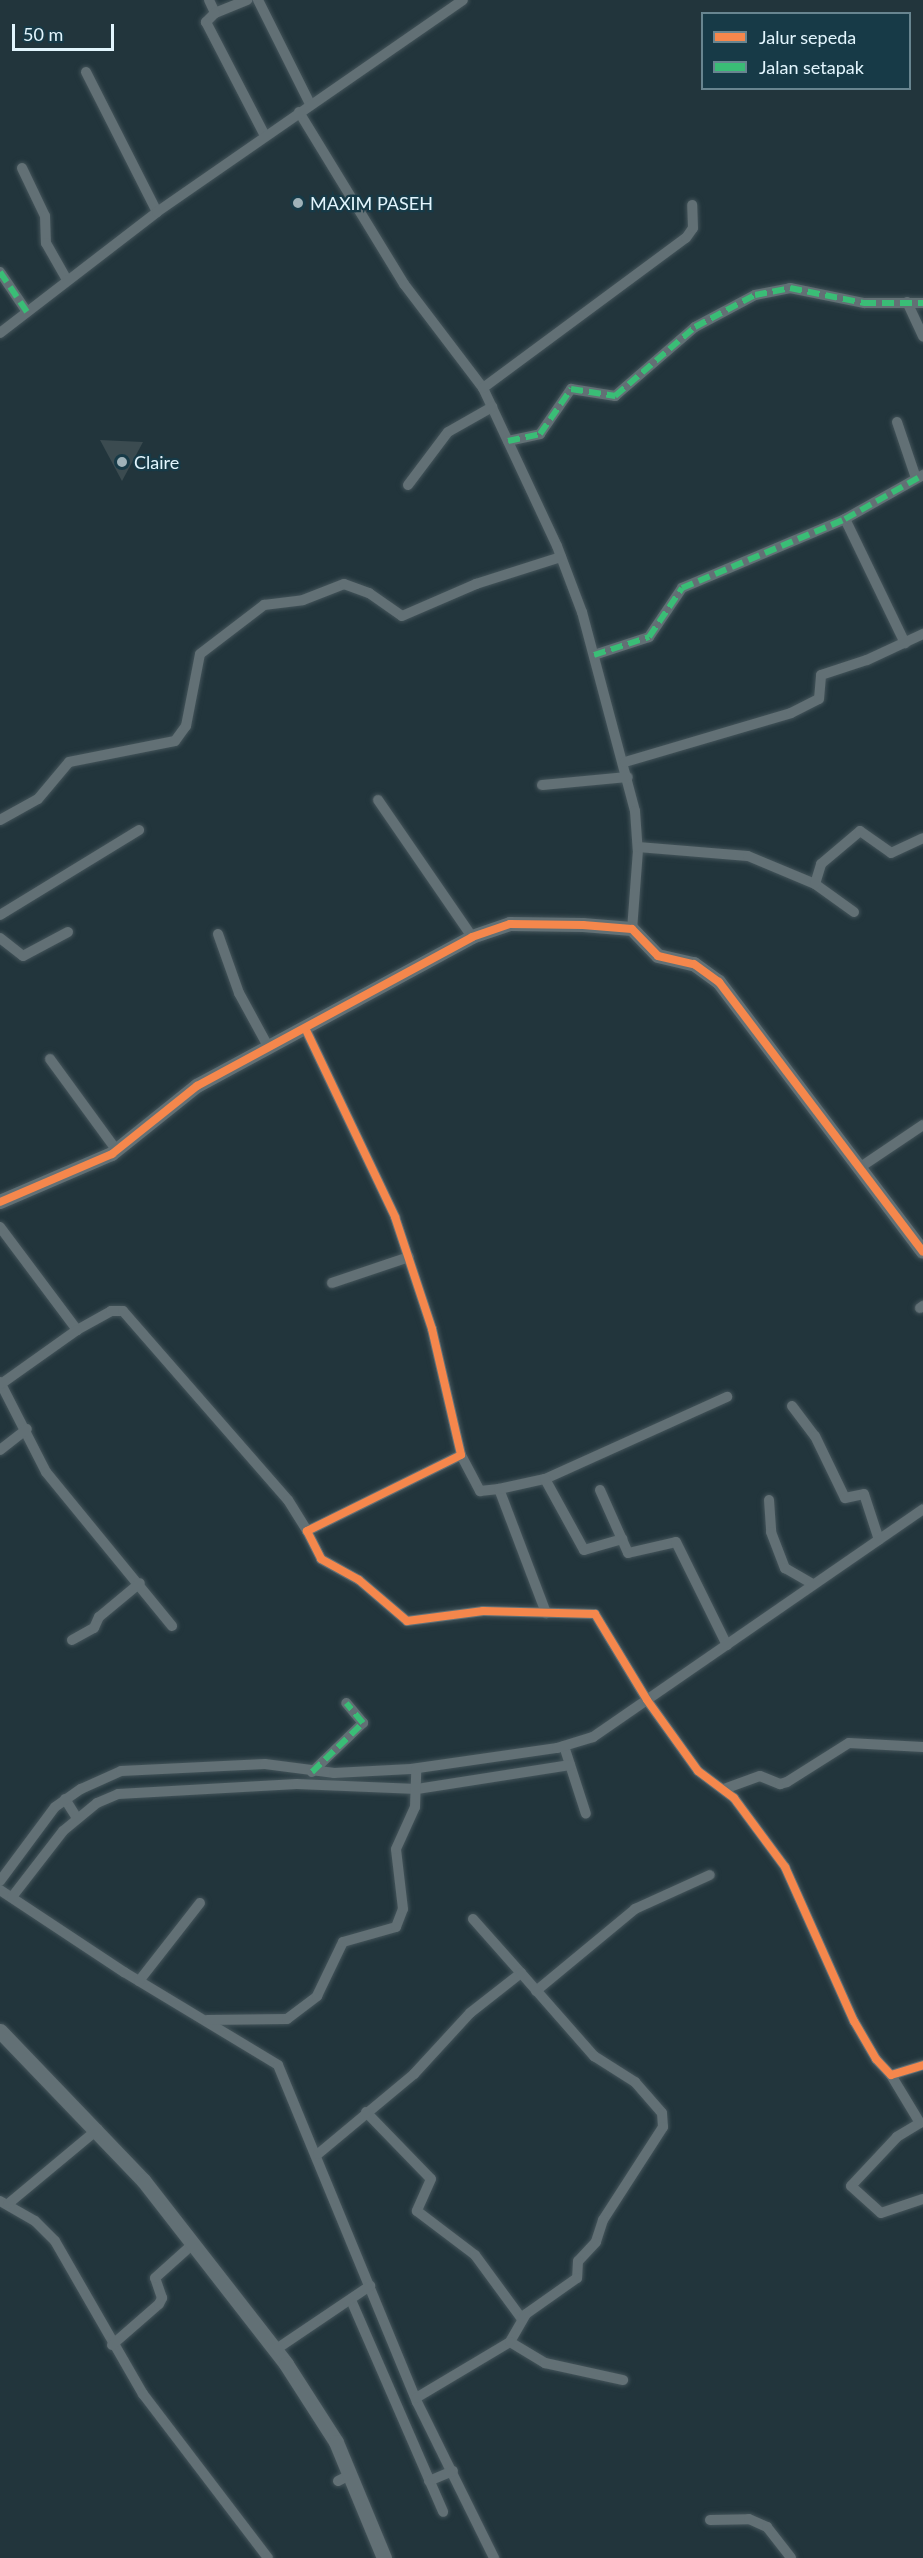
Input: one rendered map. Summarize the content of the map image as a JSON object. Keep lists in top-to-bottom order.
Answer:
{
  "places": ["MAXIM PASEH", "Claire"],
  "legend": ["Jalur sepeda", "Jalan setapak"],
  "scale_bar": "50 m"
}
